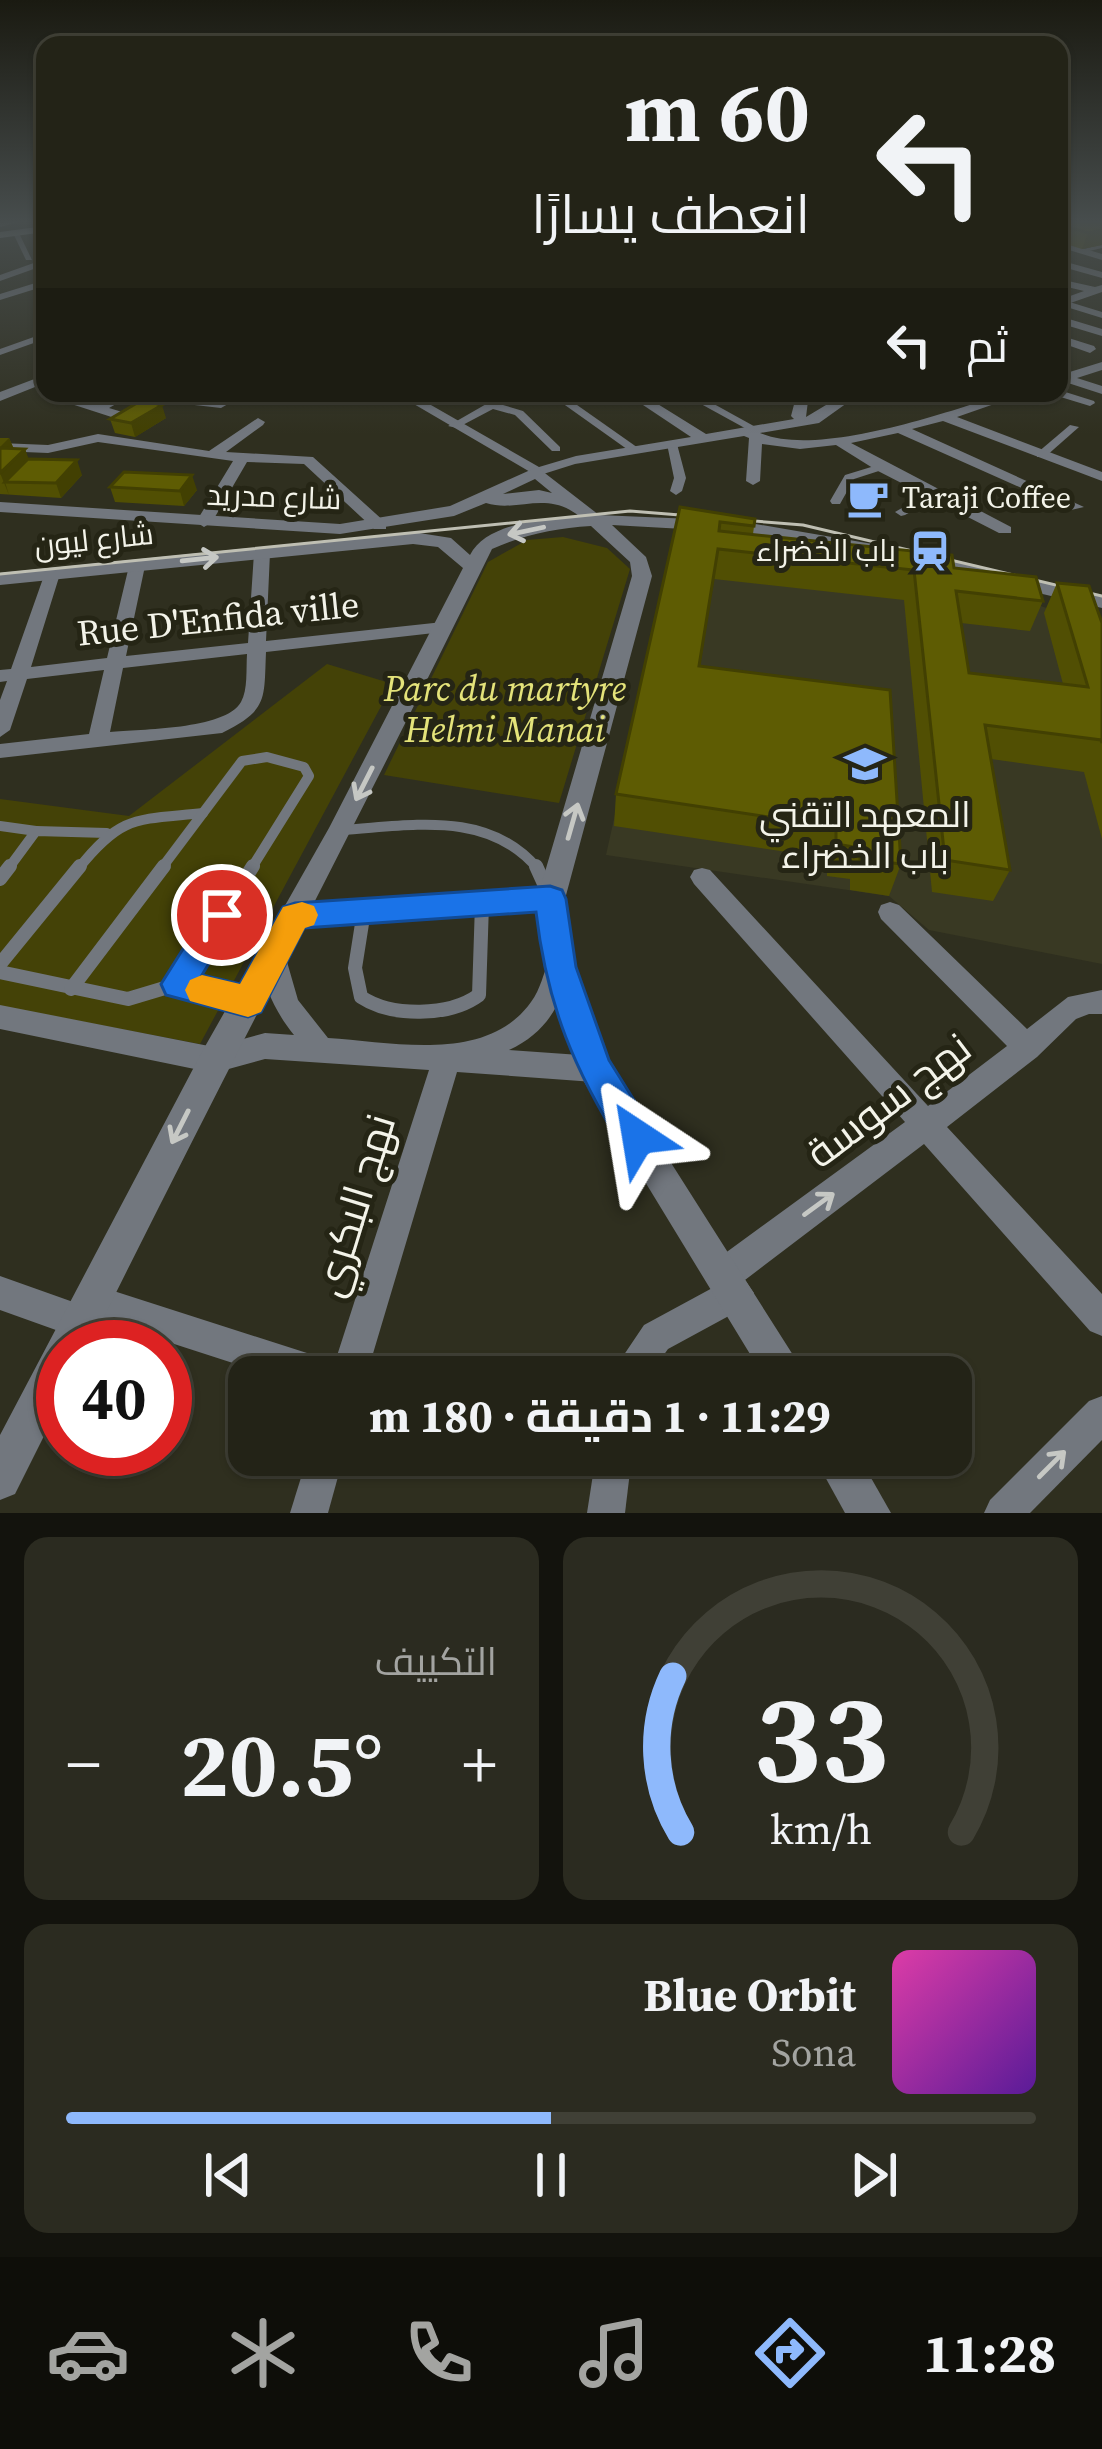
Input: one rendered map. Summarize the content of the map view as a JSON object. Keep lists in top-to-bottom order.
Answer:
{
  "streets": {
    "street": [
      "شارع مدريد",
      "شارع ليون",
      "Rue D'Enfida ville",
      "نهج سوسة",
      "نهج البكري"
    ]
  },
  "one_way": ["نهج سوسة"],
  "parks": ["Parc du martyre Helmi Manai"],
  "places": {
    "cafe": ["Taraji Coffee"],
    "station": ["باب الخضراء"],
    "school or university": ["المعهد التقني باب الخضراء"]
  },
  "page": {
    "turn": ["60 m", "انعطف يسارًا"],
    "then": "ثم",
    "limit": "40",
    "trip": "11:29 · 1 دقيقة · 180 m",
    "tile": "التكييف",
    "heat": ["−", "20.5°", "+"],
    "song": ["Blue Orbit", "Sona"],
    "tabs": "11:28",
    "gauge": ["33", "km/h"]
  }
}
